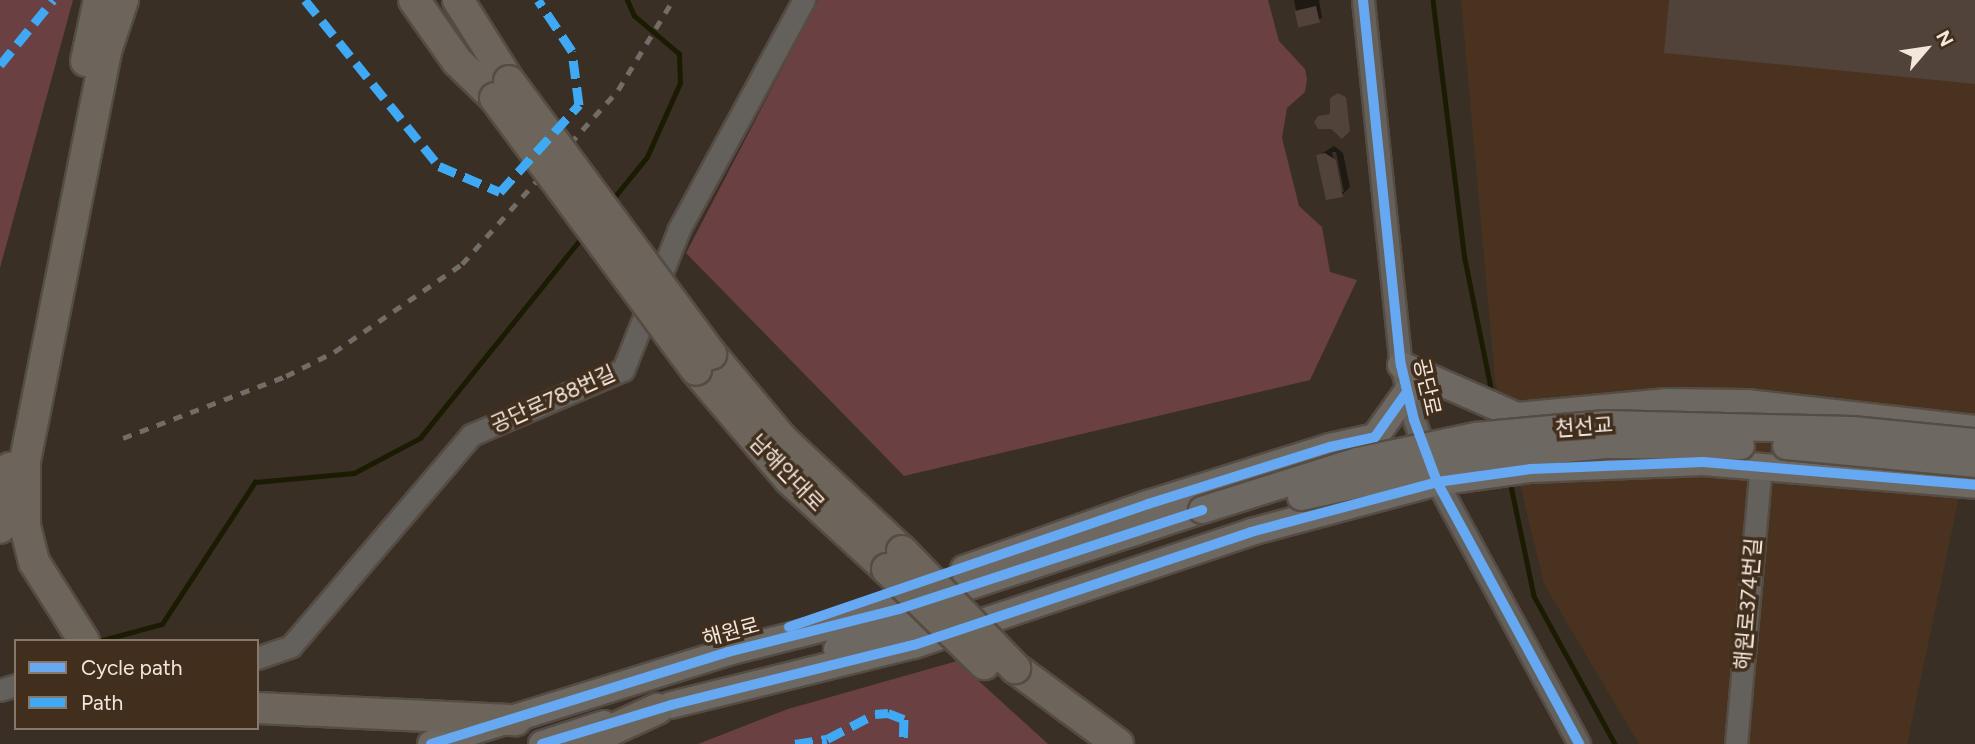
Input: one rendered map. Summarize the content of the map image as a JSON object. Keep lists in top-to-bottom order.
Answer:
{
  "streets": {
    "highway": ["남해안대로"],
    "main road": ["천선교", "해원로"],
    "street": ["공단로", "공단로788번길", "해원로374번길"]
  },
  "crossings": [
    ["천선교", "해원로"]
  ],
  "legend": ["Cycle path", "Path"],
  "north": "top right"
}
